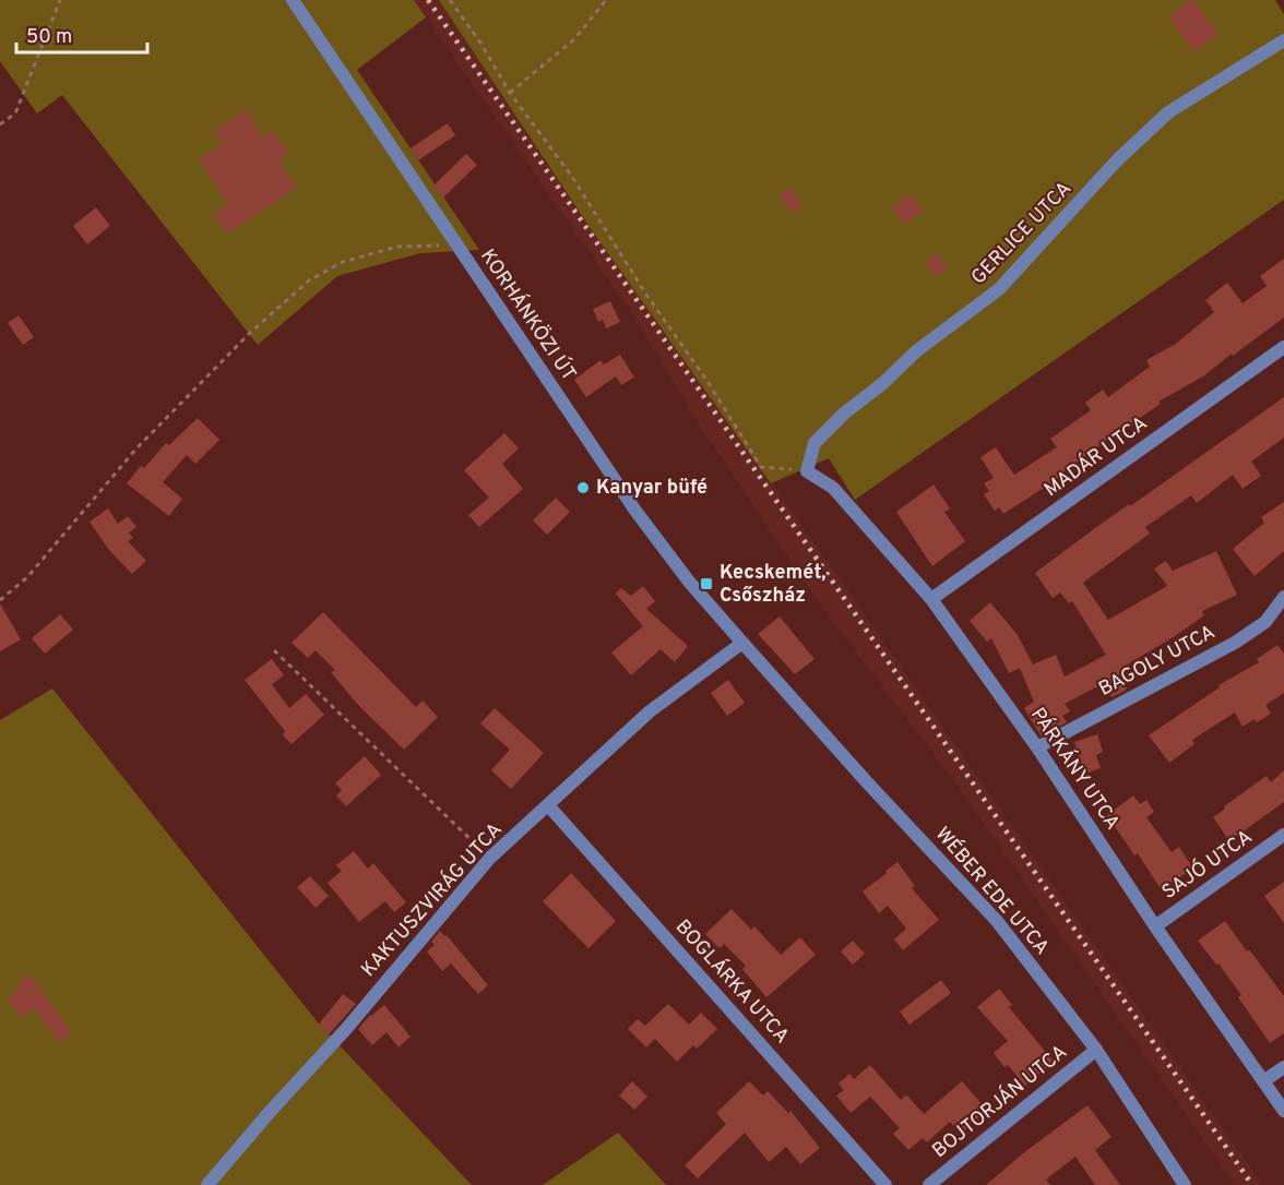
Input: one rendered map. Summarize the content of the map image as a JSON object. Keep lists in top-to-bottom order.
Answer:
{
  "streets": {
    "street": [
      "GERLICE UTCA",
      "KORHÁNKÖZI ÚT",
      "MADÁR UTCA",
      "BAGOLY UTCA",
      "PÁRKÁNY UTCA",
      "SAJÓ UTCA",
      "WÉBER EDE UTCA",
      "KAKTUSZVIRÁG UTCA",
      "BOGLÁRKA UTCA",
      "BOJTORJÁN UTCA"
    ]
  },
  "crossings": [
    ["GERLICE UTCA", "PÁRKÁNY UTCA"],
    ["KORHÁNKÖZI ÚT", "WÉBER EDE UTCA"],
    ["KORHÁNKÖZI ÚT", "KAKTUSZVIRÁG UTCA"],
    ["MADÁR UTCA", "PÁRKÁNY UTCA"],
    ["BAGOLY UTCA", "PÁRKÁNY UTCA"],
    ["PÁRKÁNY UTCA", "SAJÓ UTCA"],
    ["WÉBER EDE UTCA", "KAKTUSZVIRÁG UTCA"],
    ["WÉBER EDE UTCA", "BOJTORJÁN UTCA"],
    ["KAKTUSZVIRÁG UTCA", "BOGLÁRKA UTCA"]
  ],
  "places": {
    "other": ["Kanyar büfé"],
    "transit": ["Kecskemét, Csőszház"]
  },
  "scale_bar": "50 m"
}
